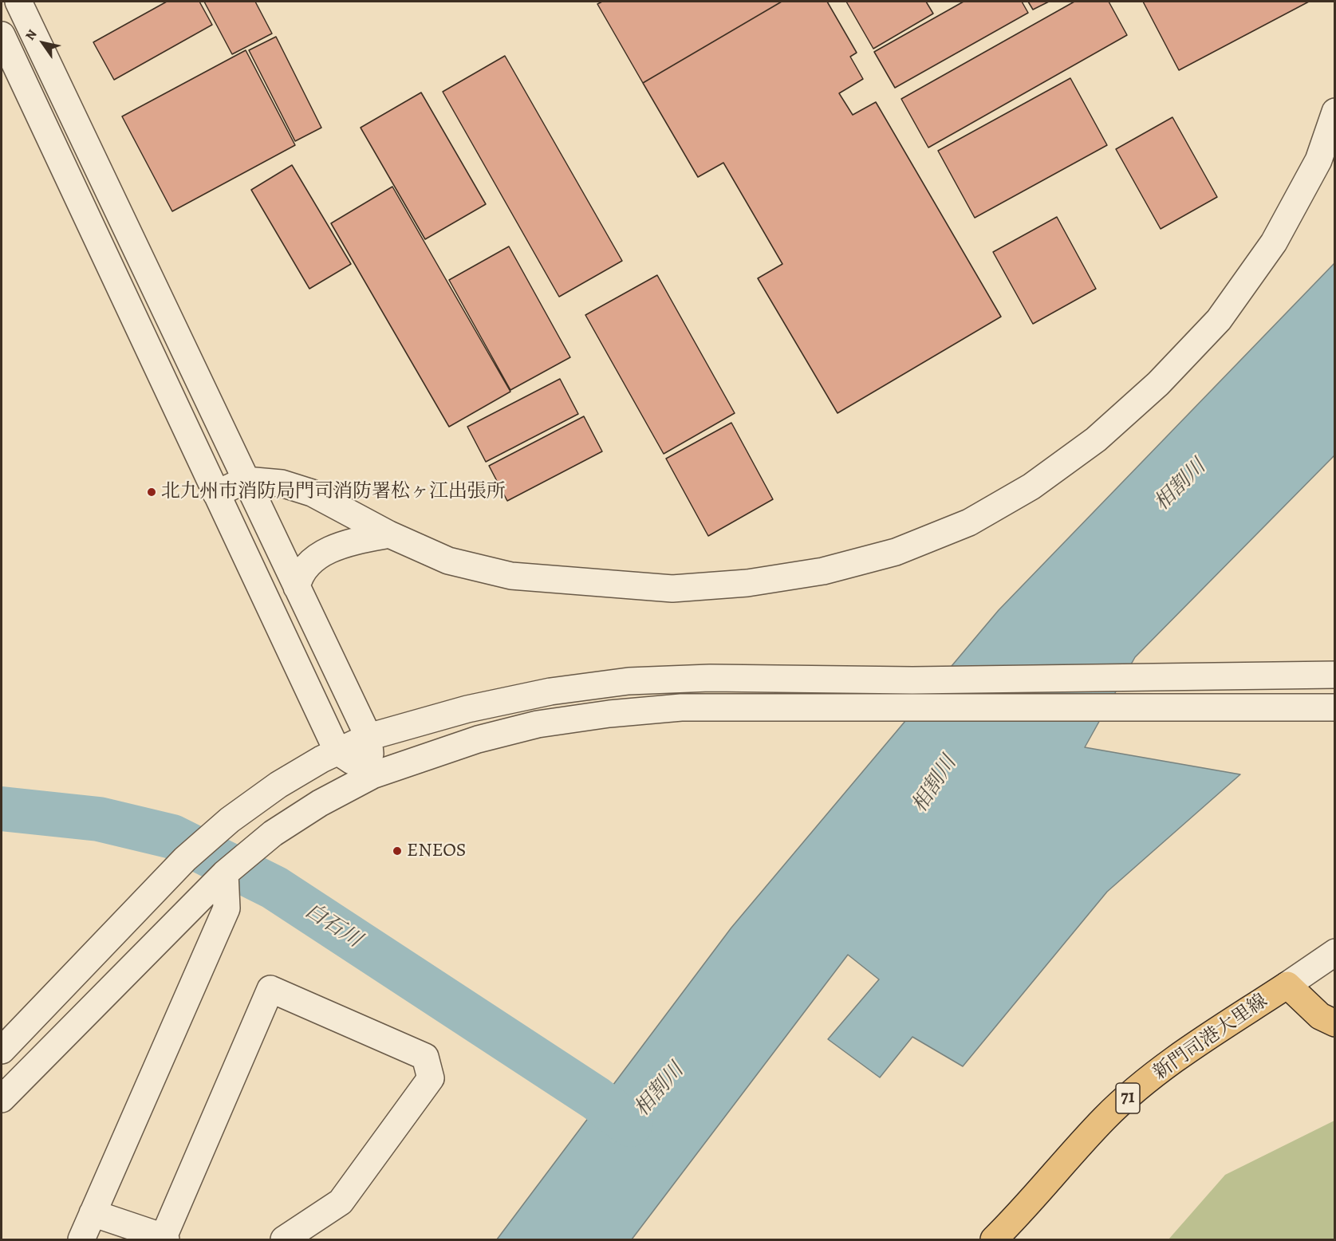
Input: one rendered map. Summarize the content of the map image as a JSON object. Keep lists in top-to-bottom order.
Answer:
{
  "streets": {
    "main road": ["新門司港大里線", "71"]
  },
  "water": ["相割川", "白石川"],
  "places": ["北九州市消防局門司消防署松ヶ江出張所", "ENEOS"],
  "north": "top left"
}
